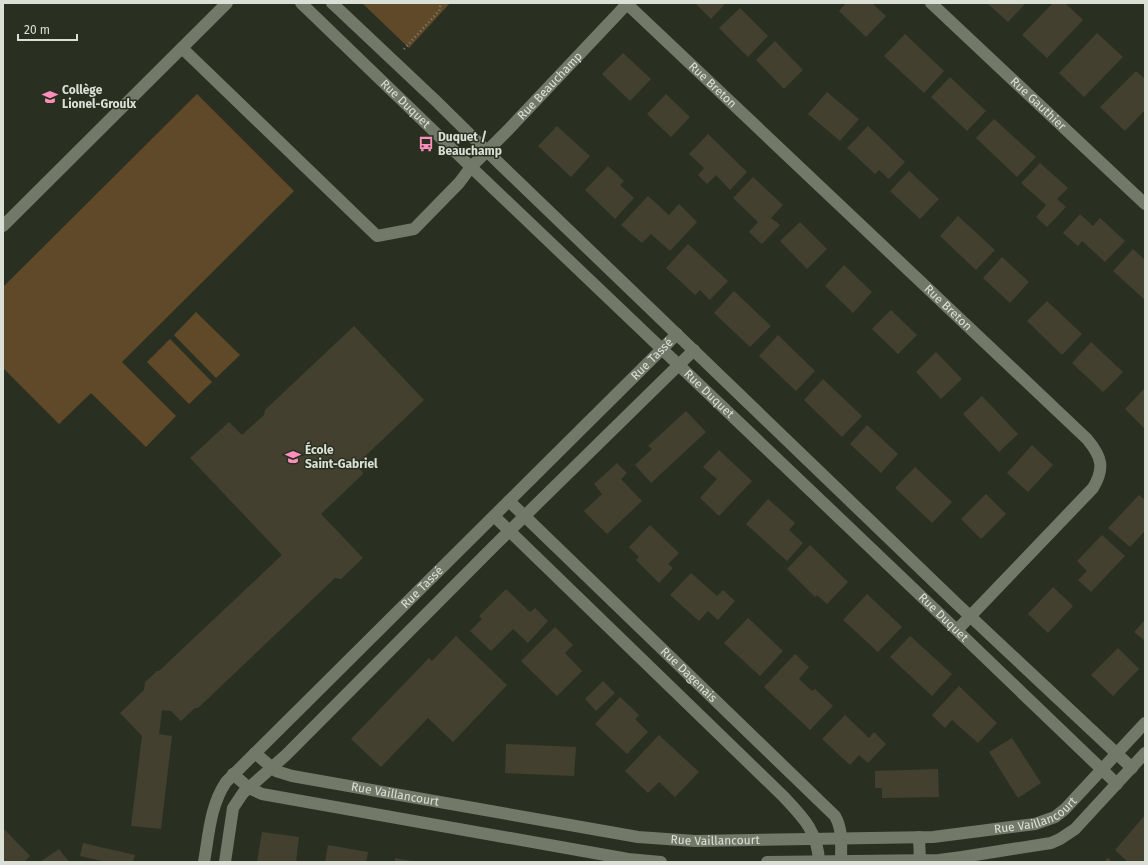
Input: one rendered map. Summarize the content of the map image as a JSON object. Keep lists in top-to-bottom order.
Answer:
{
  "streets": {
    "street": [
      "Rue Breton",
      "Rue Beauchamp",
      "Rue Duquet",
      "Rue Gauthier",
      "Rue Tassé",
      "Rue Dagenais",
      "Rue Vaillancourt"
    ]
  },
  "crossings": [
    ["Rue Breton", "Rue Beauchamp"],
    ["Rue Breton", "Rue Duquet"],
    ["Rue Beauchamp", "Rue Duquet"],
    ["Rue Duquet", "Rue Tassé"],
    ["Rue Duquet", "Rue Vaillancourt"],
    ["Rue Tassé", "Rue Dagenais"],
    ["Rue Tassé", "Rue Vaillancourt"],
    ["Rue Dagenais", "Rue Vaillancourt"]
  ],
  "places": {
    "school or university": ["Collège Lionel-Groulx", "École Saint-Gabriel"],
    "bus stop": ["Duquet / Beauchamp"]
  },
  "scale_bar": "20 m"
}
